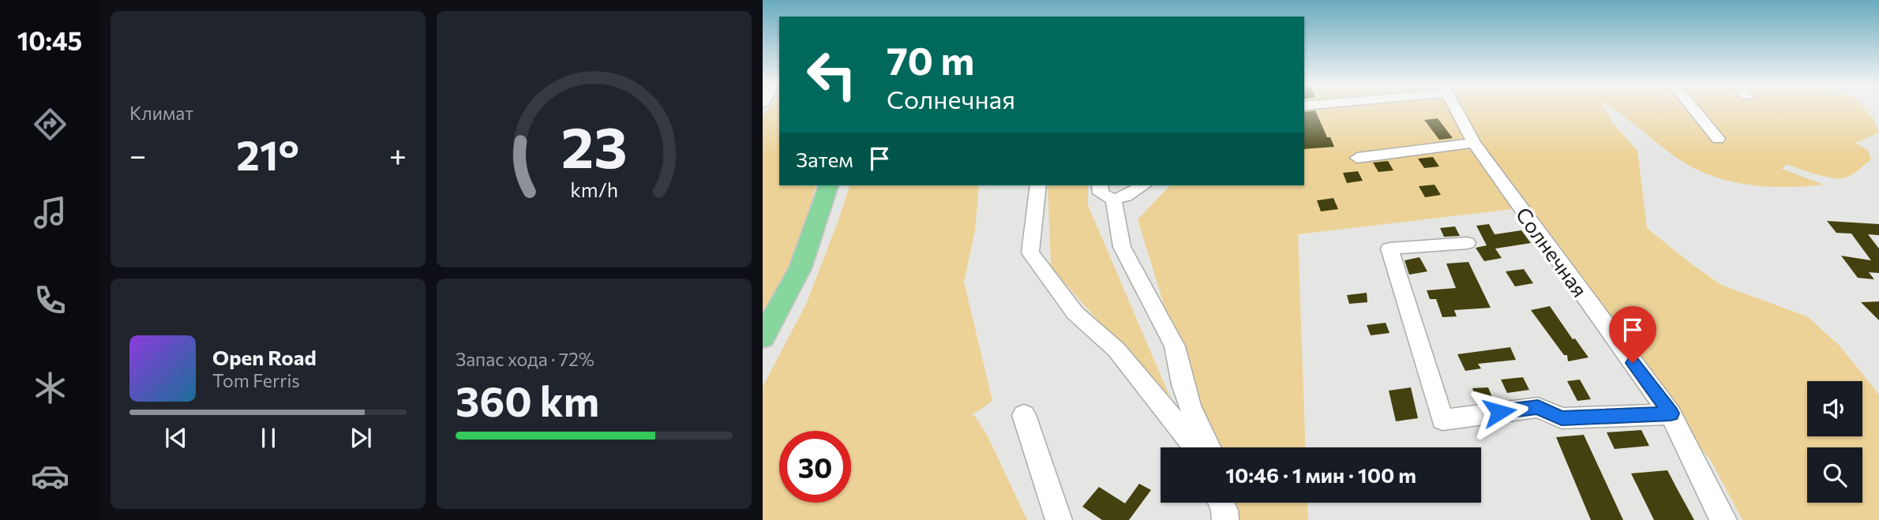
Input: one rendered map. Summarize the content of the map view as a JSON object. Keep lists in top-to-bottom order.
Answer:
{
  "streets": {
    "street": ["Солнечная"]
  },
  "page": {
    "tabs": "10:45",
    "tile": [
      "Климат",
      ["Запас хода · 72%", "360 km"]
    ],
    "turn": ["70 m", "Солнечная"],
    "heat": ["−", "21°", "+"],
    "then": "Затем",
    "song": ["Open Road", "Tom Ferris"],
    "limit": "30",
    "trip": "10:46 · 1 мин · 100 m",
    "gauge": ["23", "km/h"]
  }
}
